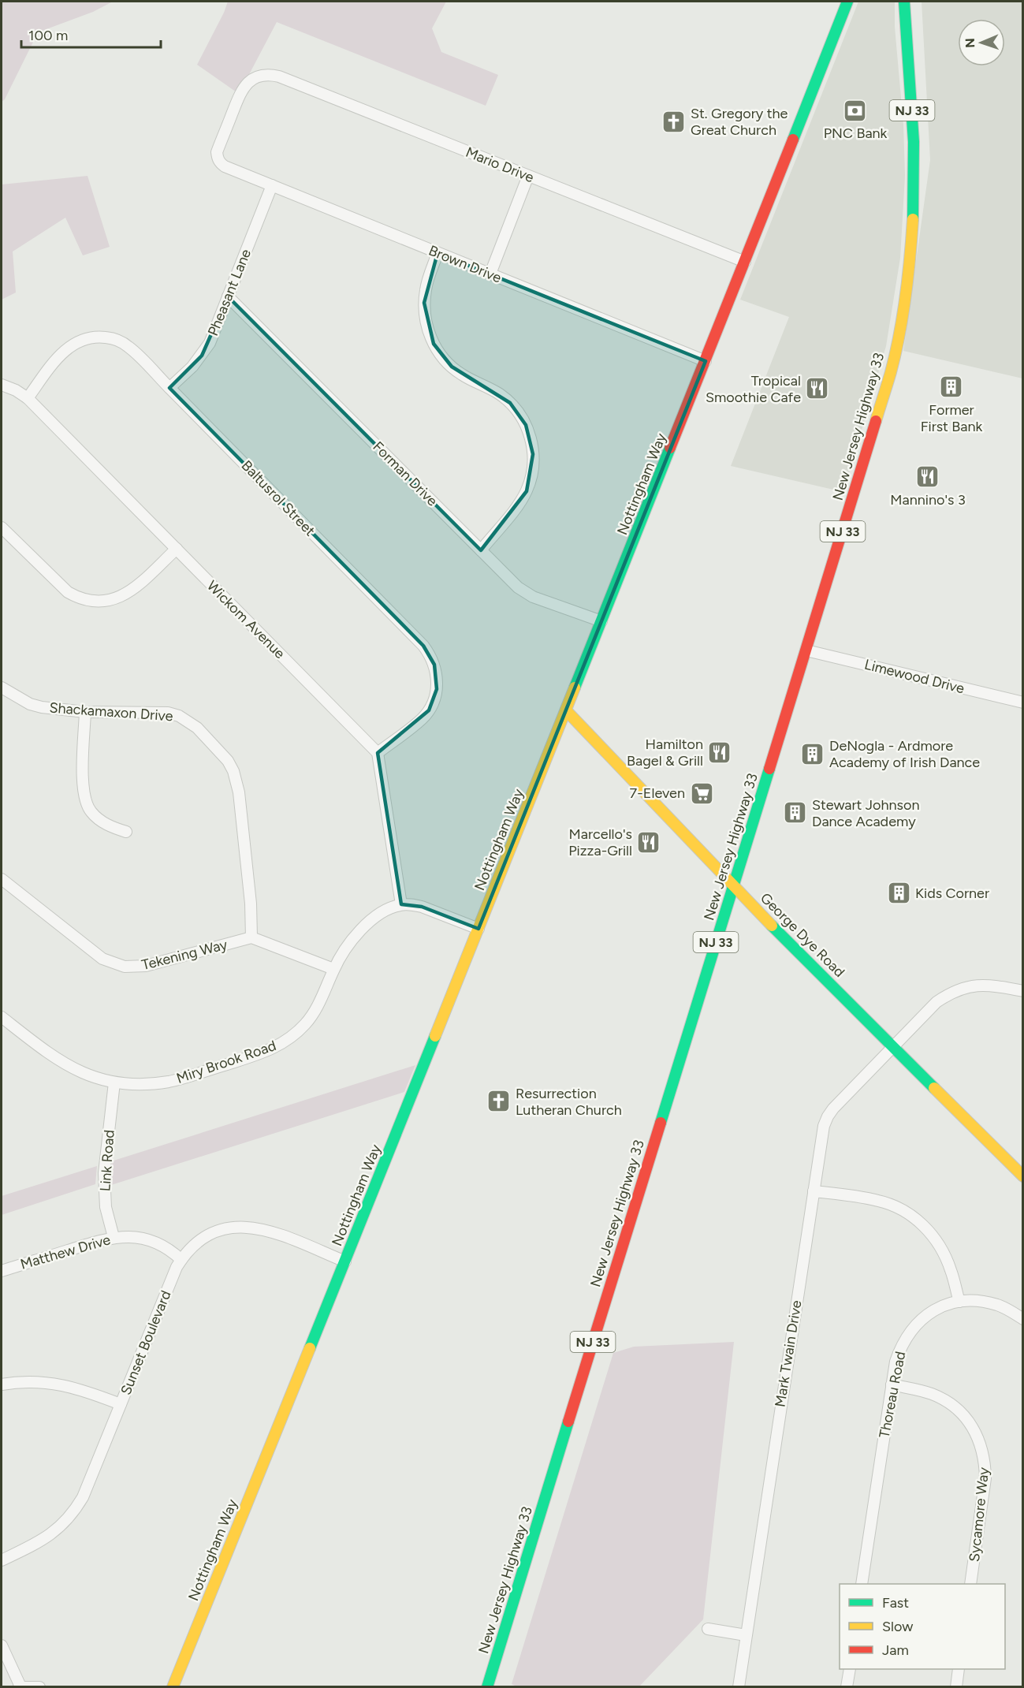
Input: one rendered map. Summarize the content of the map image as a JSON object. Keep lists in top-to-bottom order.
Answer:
{
  "streets": {
    "street": [
      "NJ 33",
      "Mario Drive",
      "Brown Drive",
      "Pheasant Lane",
      "New Jersey Highway 33",
      "Forman Drive",
      "Nottingham Way",
      "Baltusrol Street",
      "Wickom Avenue",
      "Limewood Drive",
      "Shackamaxon Drive",
      "George Dye Road",
      "Tekening Way",
      "Miry Brook Road",
      "Link Road",
      "Matthew Drive",
      "Sunset Boulevard",
      "Mark Twain Drive",
      "Thoreau Road",
      "Sycamore Way"
    ]
  },
  "crossings": [
    ["Mario Drive", "Brown Drive"],
    ["Mario Drive", "Nottingham Way"],
    ["Brown Drive", "Pheasant Lane"],
    ["Brown Drive", "Nottingham Way"],
    ["Pheasant Lane", "Forman Drive"],
    ["Pheasant Lane", "Baltusrol Street"],
    ["New Jersey Highway 33", "Limewood Drive"],
    ["New Jersey Highway 33", "George Dye Road"],
    ["Forman Drive", "Nottingham Way"],
    ["Nottingham Way", "George Dye Road"],
    ["Nottingham Way", "Sunset Boulevard"],
    ["Baltusrol Street", "Wickom Avenue"],
    ["Shackamaxon Drive", "Tekening Way"],
    ["George Dye Road", "Mark Twain Drive"],
    ["Miry Brook Road", "Link Road"],
    ["Link Road", "Matthew Drive"],
    ["Matthew Drive", "Sunset Boulevard"],
    ["Thoreau Road", "Sycamore Way"]
  ],
  "places": {
    "bank": ["PNC Bank"],
    "church": ["St. Gregory the Great Church", "Resurrection Lutheran Church"],
    "building": [
      "Former First Bank",
      "DeNogla - Ardmore Academy of Irish Dance",
      "Stewart Johnson Dance Academy",
      "Kids Corner"
    ],
    "restaurant": [
      "Tropical Smoothie Cafe",
      "Mannino's 3",
      "Hamilton Bagel & Grill",
      "Marcello's Pizza-Grill"
    ],
    "supermarket": ["7-Eleven"]
  },
  "legend": ["Fast", "Slow", "Jam"],
  "scale_bar": "100 m",
  "north": "left"
}
